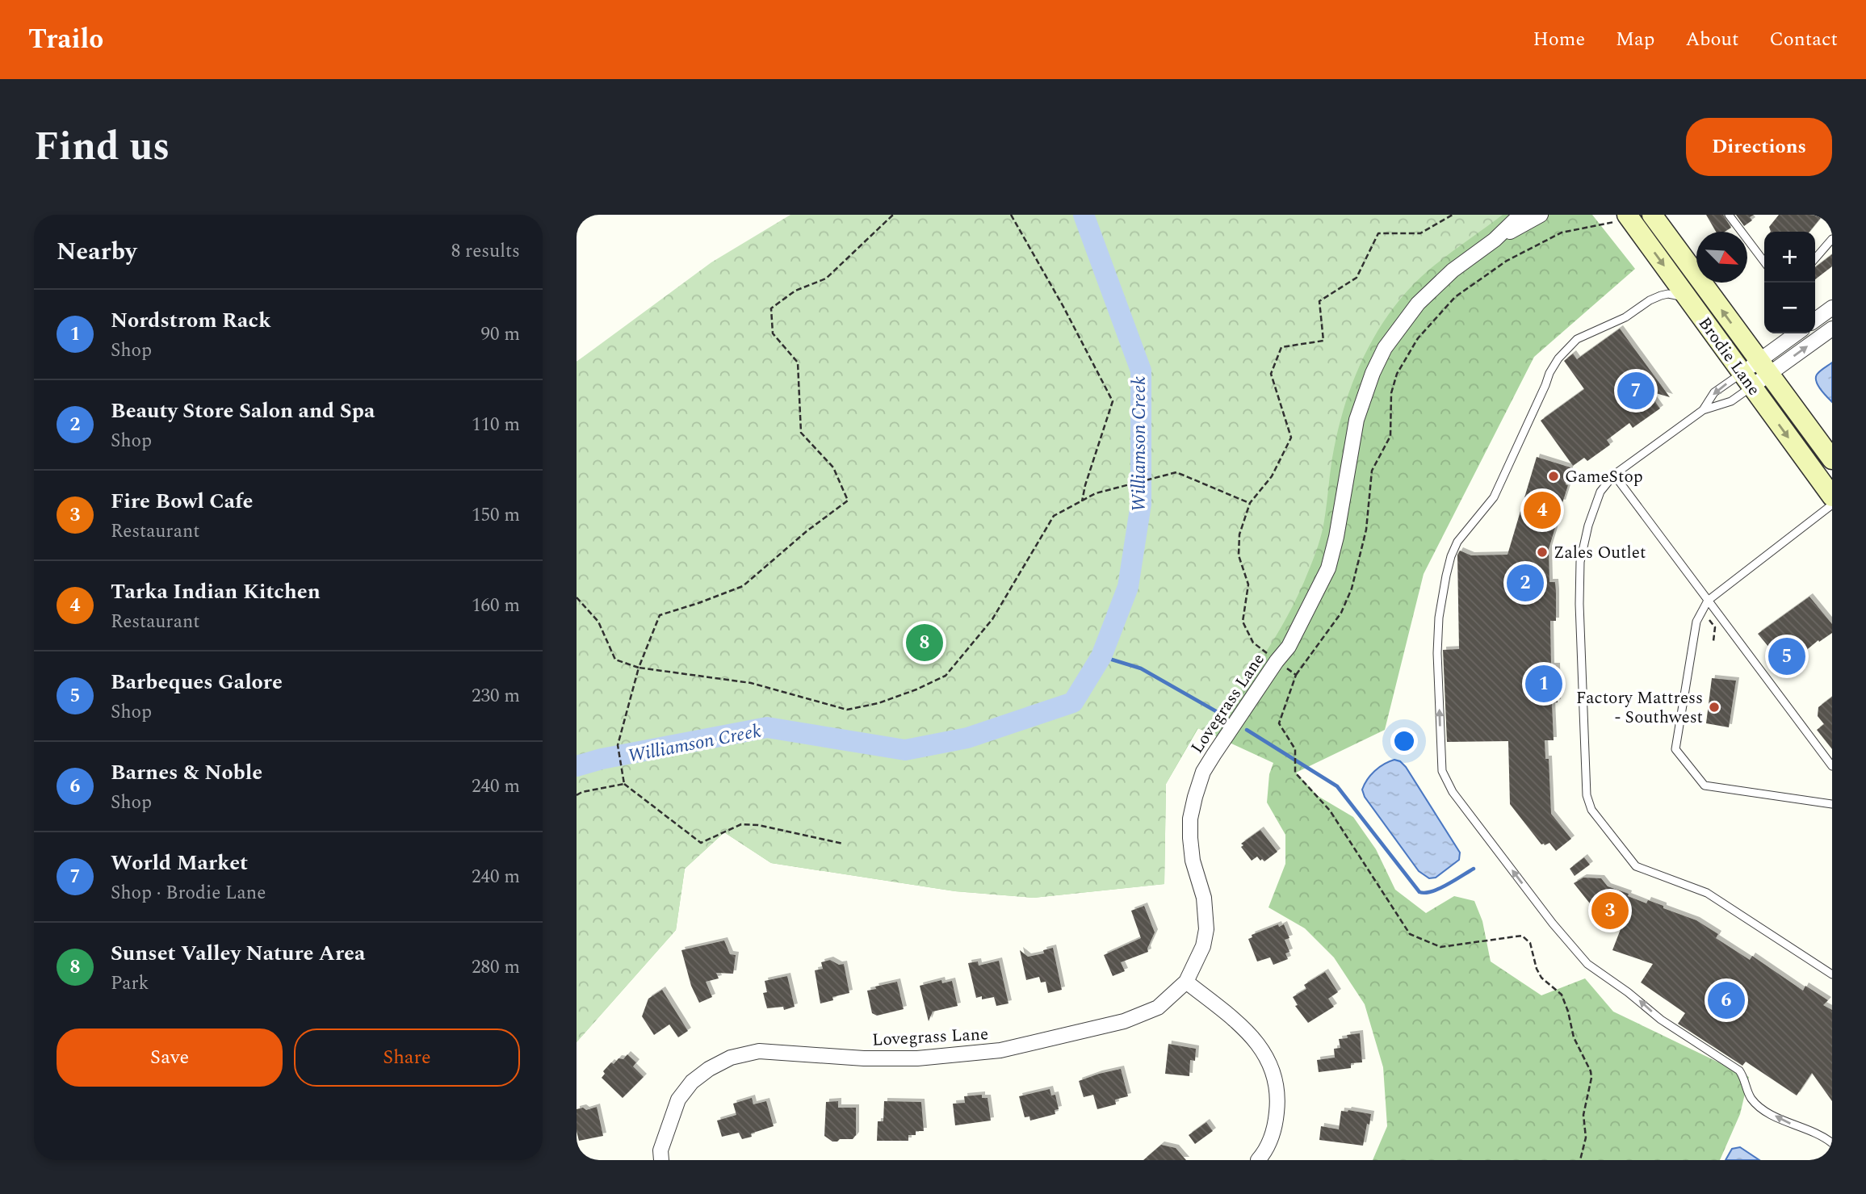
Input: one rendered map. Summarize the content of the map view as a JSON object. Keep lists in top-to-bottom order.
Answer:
{
  "streets": {
    "main road": ["Brodie Lane"],
    "street": ["Lovegrass Lane"]
  },
  "water": ["Williamson Creek"],
  "places": ["GameStop", "Zales Outlet", "Factory Mattress - Southwest"],
  "north": "bottom right",
  "page": {
    "header": "Trailo",
    "nav": [
      "Home",
      "Map",
      "About",
      "Contact"
    ],
    "title": "Find us",
    "buttons": [
      "Directions",
      ["Save", "Share"]
    ],
    "heading": ["Nearby", "8 results"],
    "map_buttons": ["+", "−"],
    "list": [
      {
        "mark": "1",
        "name": "Nordstrom Rack",
        "note": "Shop",
        "value": "90 m"
      },
      {
        "mark": "2",
        "name": "Beauty Store Salon and Spa",
        "note": "Shop",
        "value": "110 m"
      },
      {
        "mark": "3",
        "name": "Fire Bowl Cafe",
        "note": "Restaurant",
        "value": "150 m"
      },
      {
        "mark": "4",
        "name": "Tarka Indian Kitchen",
        "note": "Restaurant",
        "value": "160 m"
      },
      {
        "mark": "5",
        "name": "Barbeques Galore",
        "note": "Shop",
        "value": "230 m"
      },
      {
        "mark": "6",
        "name": "Barnes & Noble",
        "note": "Shop",
        "value": "240 m"
      },
      {
        "mark": "7",
        "name": "World Market",
        "note": "Shop · Brodie Lane",
        "value": "240 m"
      },
      {
        "mark": "8",
        "name": "Sunset Valley Nature Area",
        "note": "Park",
        "value": "280 m"
      }
    ],
    "pins": [
      "7",
      "4",
      "2",
      "8",
      "5",
      "1",
      "3",
      "6"
    ]
  }
}
